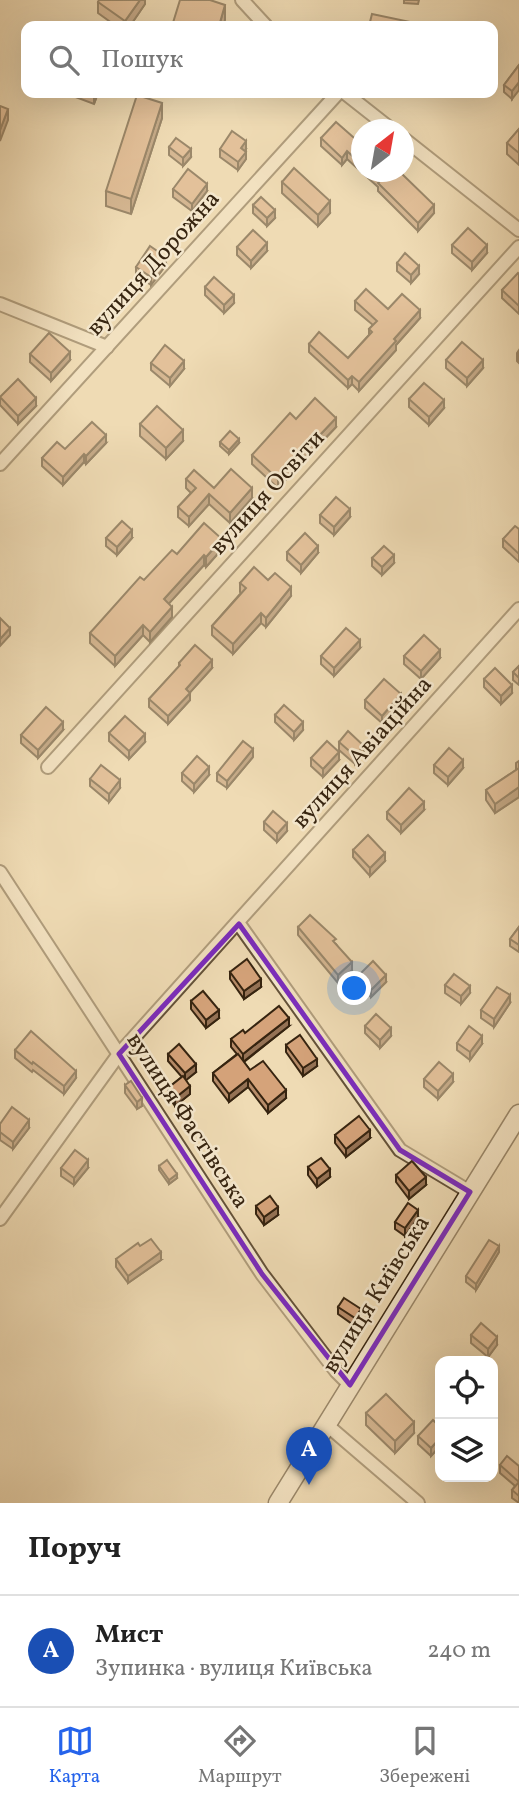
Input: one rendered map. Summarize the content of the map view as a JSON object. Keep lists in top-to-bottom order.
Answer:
{
  "streets": {
    "street": [
      "вулиця Дорожна",
      "вулиця Освіти",
      "вулиця Авіаційна",
      "вулиця Фастівська",
      "вулиця Київська"
    ]
  },
  "crossings": [
    ["вулиця Авіаційна", "вулиця Фастівська"],
    ["вулиця Фастівська", "вулиця Київська"]
  ],
  "north": "top right",
  "page": {
    "search": "Пошук",
    "pins": "A",
    "heading": "Поруч",
    "list": [
      {
        "mark": "A",
        "name": "Мист",
        "note": "Зупинка · вулиця Київська",
        "value": "240 m"
      }
    ],
    "nav": ["Карта", "Маршрут", "Збережені"]
  }
}
